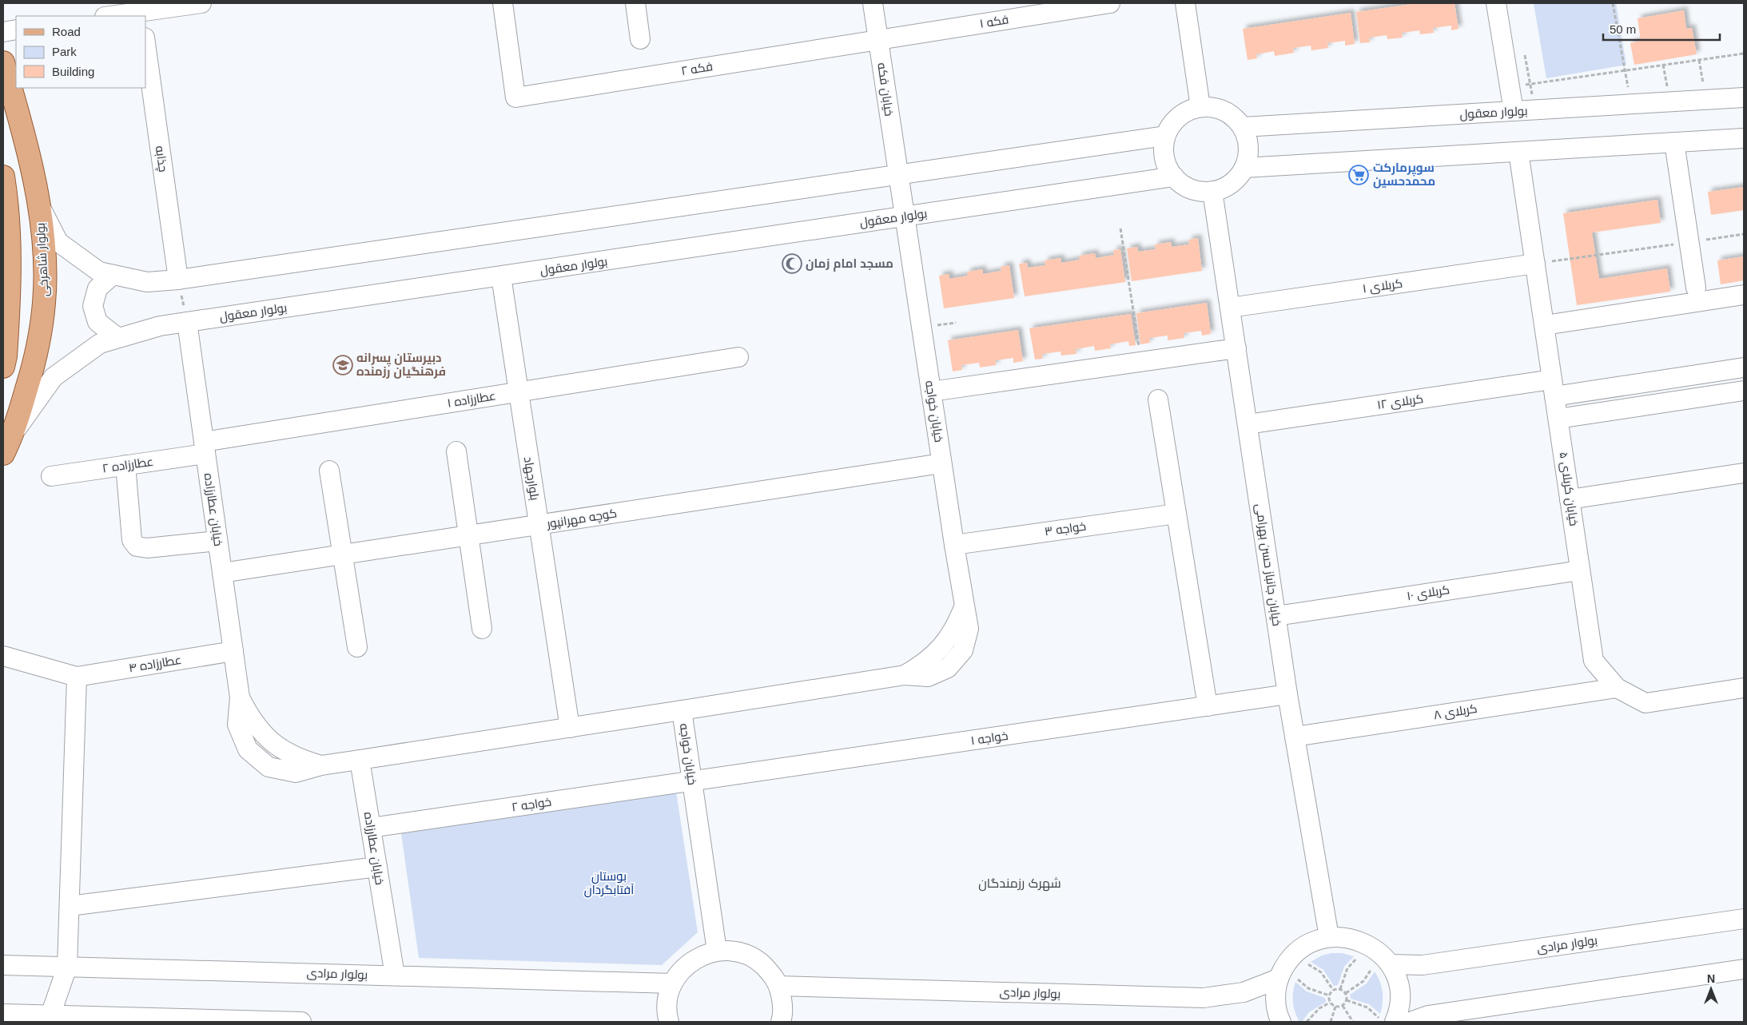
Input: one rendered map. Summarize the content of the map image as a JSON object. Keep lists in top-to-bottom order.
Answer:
{
  "streets": {
    "main road": ["بولوار شاهرخی"],
    "street": [
      "فکه ۱",
      "فکه ۲",
      "خیابان فکه",
      "بولوار معقول",
      "چذابه",
      "کربلای ۱",
      "عطارزاده ۱",
      "کربلای ۱۲",
      "خیابان خواجه",
      "عطارزاده ۲",
      "بلوارجهاد",
      "خیابان کربلای ۵",
      "خیابان عطارزاده",
      "کوچه مهرانپور",
      "خواجه ۳",
      "خیابان جانباز حسن بهرامی",
      "کربلای ۱۰",
      "عطارزاده ۴",
      "کربلای ۸",
      "خواجه ۱",
      "خواجه ۲",
      "بولوار مرادی"
    ]
  },
  "crossings": [
    ["فکه ۱", "فکه ۲"],
    ["فکه ۱", "خیابان فکه"],
    ["فکه ۲", "خیابان فکه"],
    ["خیابان فکه", "بولوار معقول"],
    ["خیابان فکه", "خیابان خواجه"],
    ["بولوار معقول", "بولوار شاهرخی"],
    ["بولوار معقول", "خیابان خواجه"],
    ["بولوار معقول", "بلوارجهاد"],
    ["بولوار معقول", "خیابان عطارزاده"],
    ["بولوار معقول", "خیابان جانباز حسن بهرامی"],
    ["کربلای ۱", "خیابان کربلای ۵"],
    ["کربلای ۱", "خیابان جانباز حسن بهرامی"],
    ["عطارزاده ۱", "عطارزاده ۲"],
    ["عطارزاده ۱", "بلوارجهاد"],
    ["عطارزاده ۱", "خیابان عطارزاده"],
    ["کربلای ۱۲", "خیابان کربلای ۵"],
    ["کربلای ۱۲", "خیابان جانباز حسن بهرامی"],
    ["خیابان خواجه", "کوچه مهرانپور"],
    ["خیابان خواجه", "خواجه ۳"],
    ["خیابان خواجه", "خواجه ۱"],
    ["خیابان خواجه", "خواجه ۲"],
    ["عطارزاده ۲", "خیابان عطارزاده"],
    ["بلوارجهاد", "کوچه مهرانپور"],
    ["خیابان کربلای ۵", "کربلای ۱۰"],
    ["خیابان کربلای ۵", "کربلای ۸"],
    ["خیابان عطارزاده", "کوچه مهرانپور"],
    ["خیابان عطارزاده", "عطارزاده ۴"],
    ["خیابان عطارزاده", "خواجه ۲"],
    ["خیابان عطارزاده", "بولوار مرادی"],
    ["خیابان جانباز حسن بهرامی", "کربلای ۱۰"],
    ["خیابان جانباز حسن بهرامی", "کربلای ۸"],
    ["خیابان جانباز حسن بهرامی", "خواجه ۱"],
    ["خواجه ۱", "خواجه ۲"]
  ],
  "districts": ["شهرک رزمندگان"],
  "parks": ["بوستان آفتابگردان"],
  "places": {
    "supermarket": ["سوپرمارکت محمدحسین"],
    "mosque": ["مسجد امام زمان"],
    "school or university": ["دبیرستان پسرانه فرهنگیان رزمنده"]
  },
  "legend": ["Road", "Park", "Building"],
  "scale_bar": "50 m",
  "north": "top"
}
